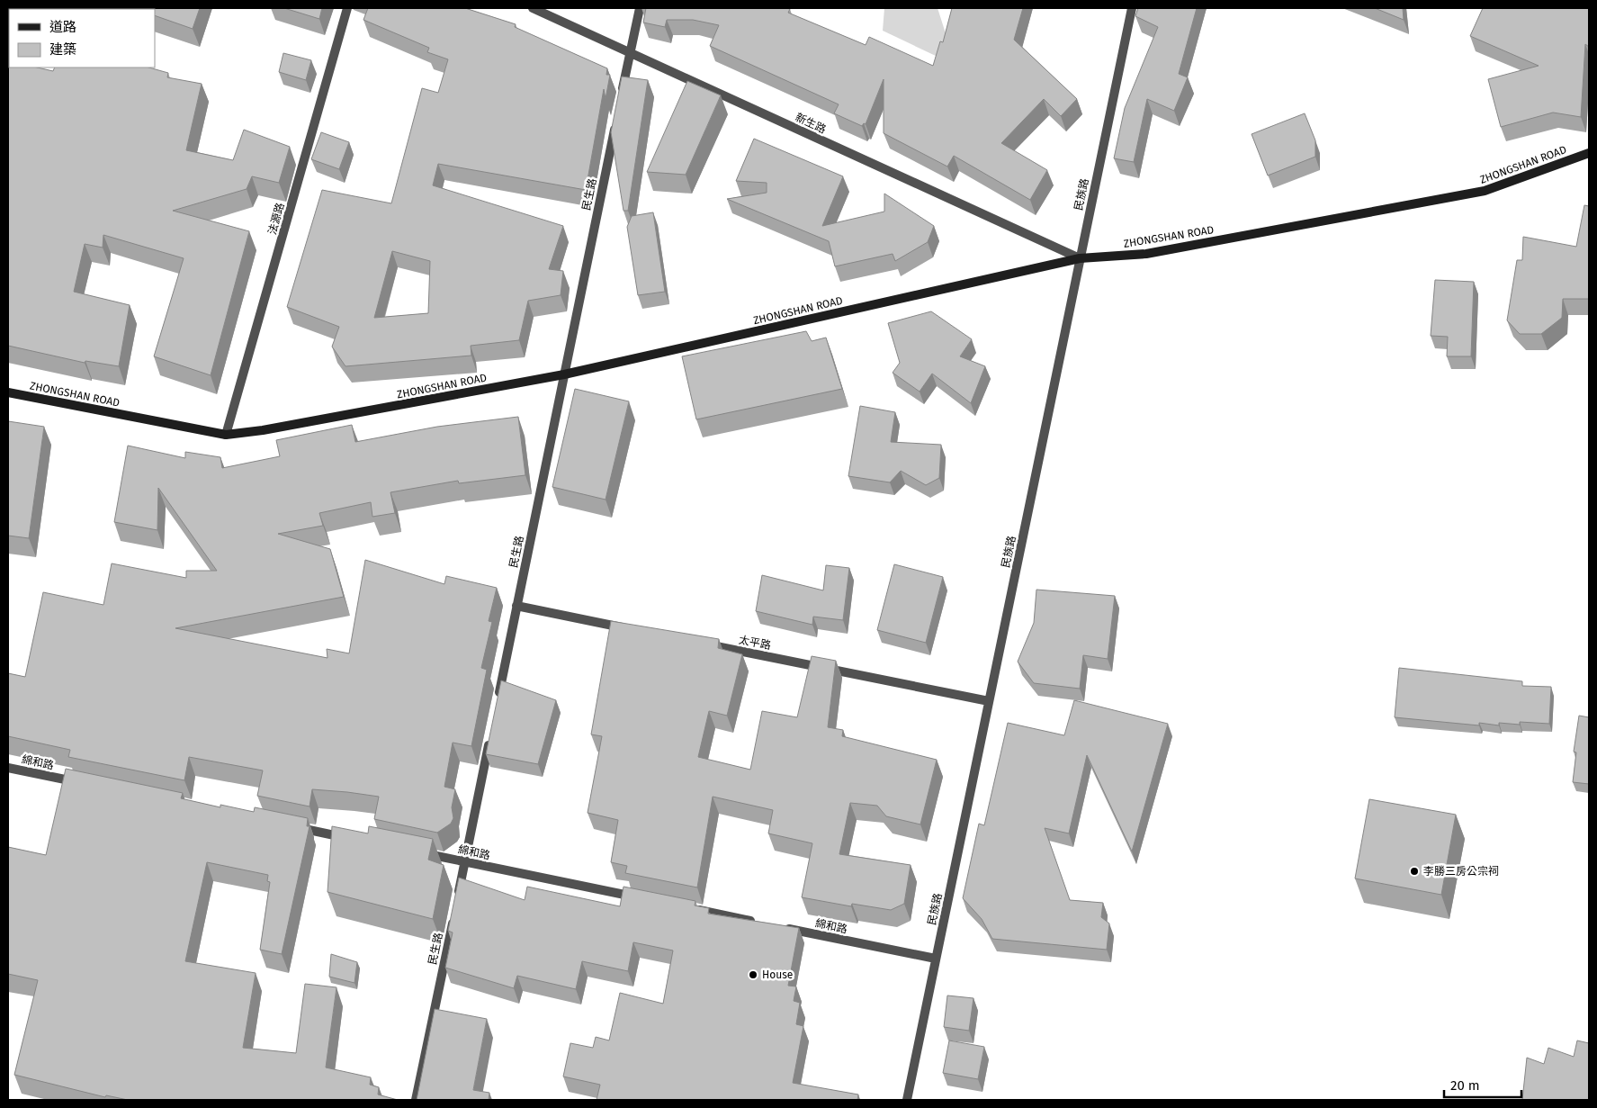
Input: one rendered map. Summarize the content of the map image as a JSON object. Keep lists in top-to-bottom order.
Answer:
{
  "streets": {
    "main road": ["ZHONGSHAN ROAD"],
    "street": [
      "新生路",
      "民生路",
      "民族路",
      "法源路",
      "太平路",
      "綿和路"
    ]
  },
  "crossings": [
    ["新生路", "ZHONGSHAN ROAD"],
    ["新生路", "民族路"],
    ["ZHONGSHAN ROAD", "民生路"],
    ["ZHONGSHAN ROAD", "民族路"],
    ["ZHONGSHAN ROAD", "法源路"],
    ["民族路", "太平路"],
    ["民族路", "綿和路"]
  ],
  "places": ["李勝三房公宗祠", "House"],
  "legend": ["道路", "建築"],
  "scale_bar": "20 m"
}
